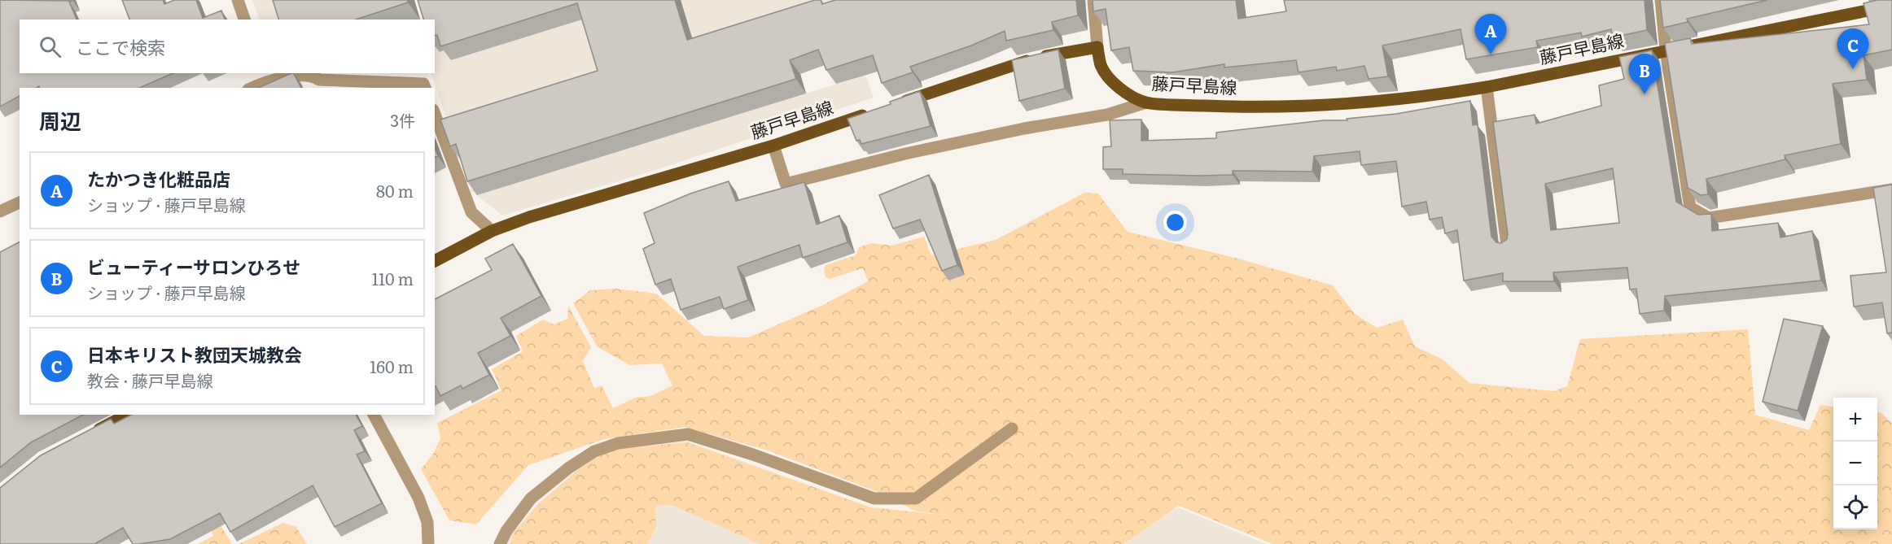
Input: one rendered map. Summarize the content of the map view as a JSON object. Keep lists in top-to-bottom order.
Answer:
{
  "streets": {
    "main road": ["藤戸早島線"]
  },
  "page": {
    "pins": ["A", "C", "B"],
    "search": "ここで検索",
    "heading": ["周辺", "3件"],
    "list": [
      {
        "mark": "A",
        "name": "たかつき化粧品店",
        "note": "ショップ · 藤戸早島線",
        "value": "80 m"
      },
      {
        "mark": "B",
        "name": "ビューティーサロンひろせ",
        "note": "ショップ · 藤戸早島線",
        "value": "110 m"
      },
      {
        "mark": "C",
        "name": "日本キリスト教団天城教会",
        "note": "教会 · 藤戸早島線",
        "value": "160 m"
      }
    ],
    "map_buttons": ["+", "−"]
  }
}
